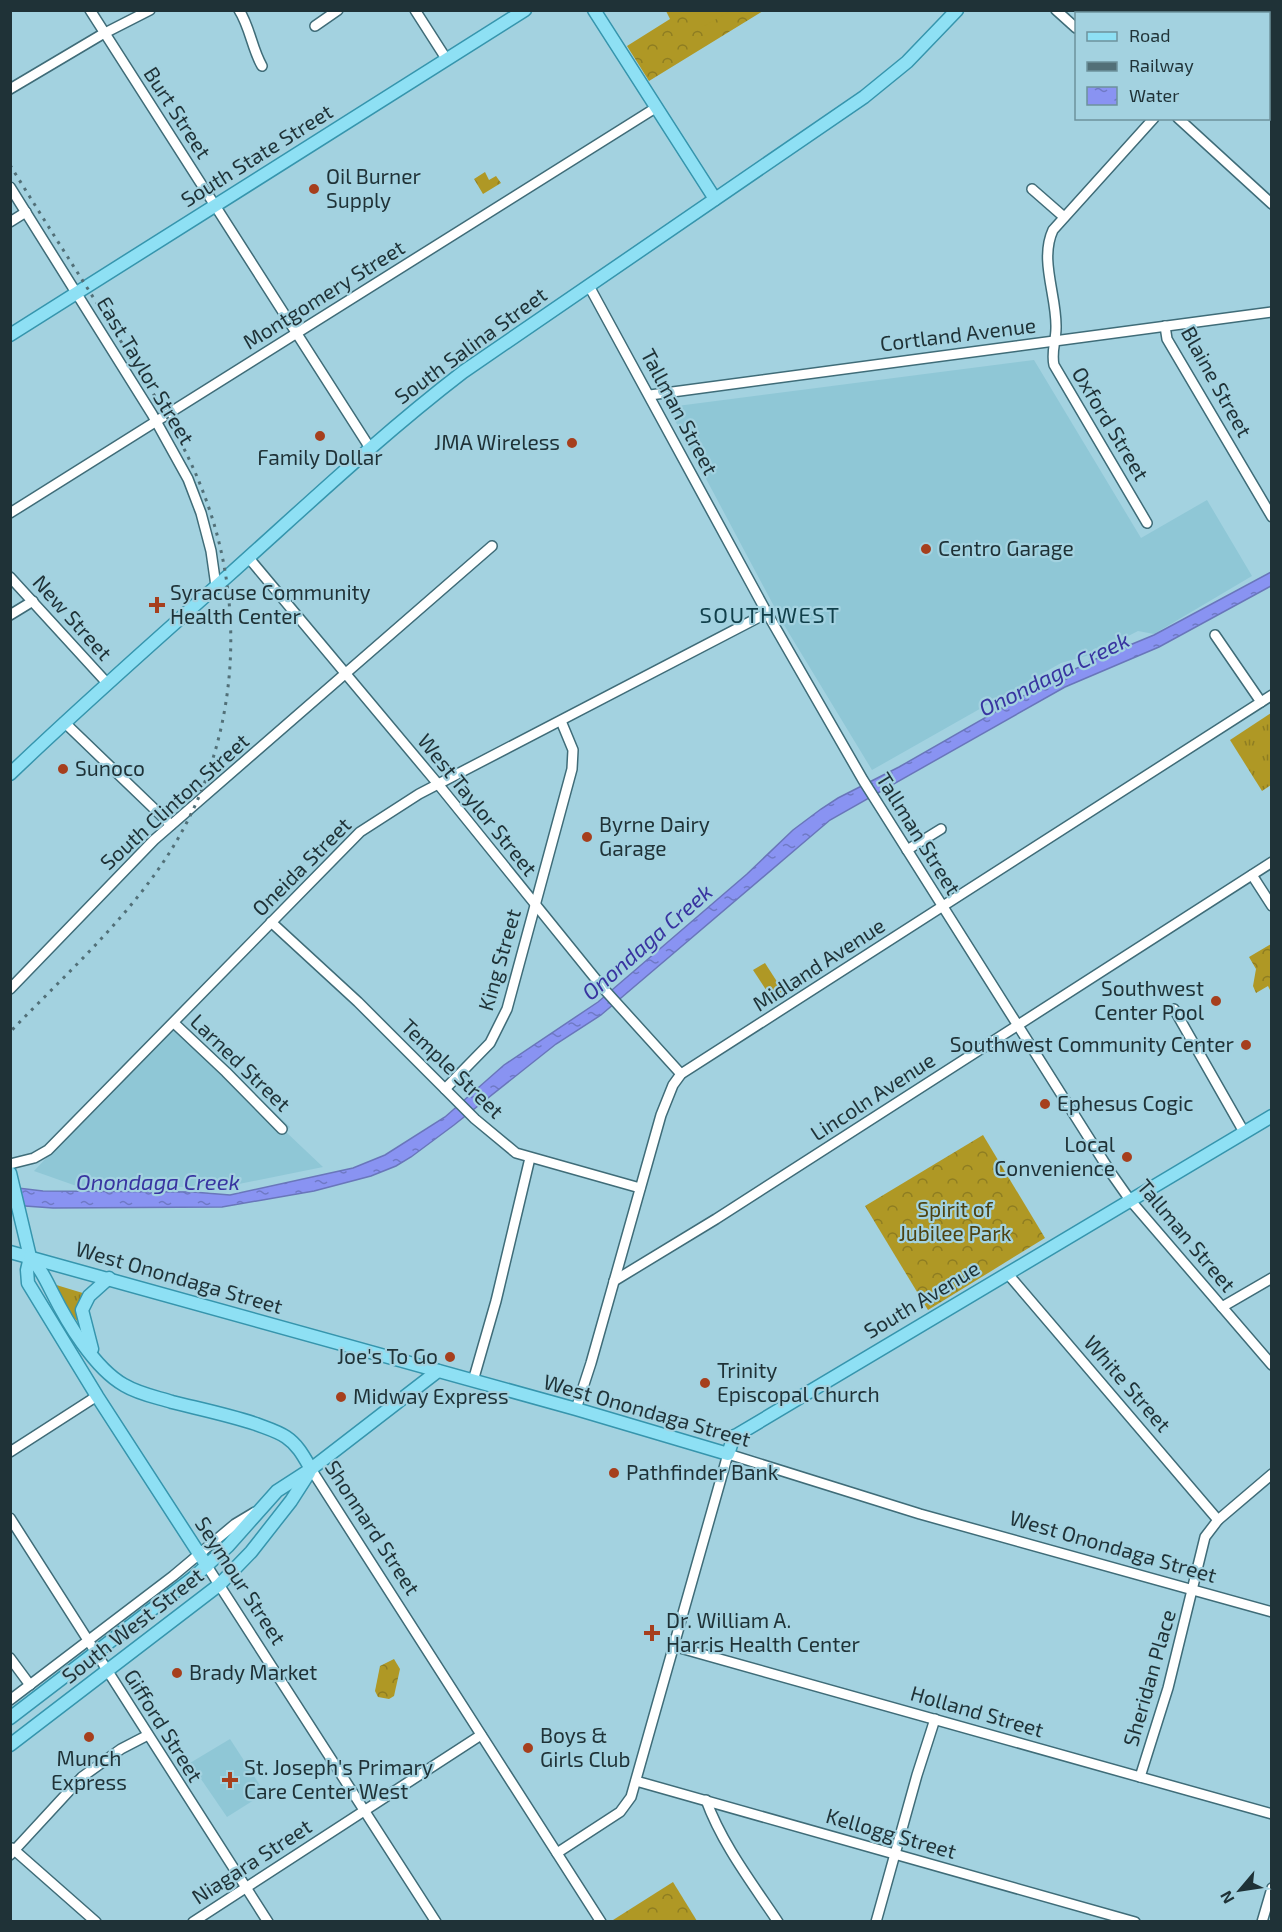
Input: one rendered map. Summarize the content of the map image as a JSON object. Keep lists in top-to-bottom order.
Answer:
{
  "streets": {
    "main road": [
      "South State Street",
      "South Salina Street",
      "West Onondaga Street",
      "South Avenue",
      "Shonnard Street",
      "Seymour Street",
      "South West Street"
    ],
    "street": [
      "Burt Street",
      "Montgomery Street",
      "Cortland Avenue",
      "East Taylor Street",
      "Blaine Street",
      "Tallman Street",
      "Oxford Street",
      "New Street",
      "South Clinton Street",
      "West Taylor Street",
      "Oneida Street",
      "King Street",
      "Midland Avenue",
      "Larned Street",
      "Temple Street",
      "Lincoln Avenue",
      "White Street",
      "Sheridan Place",
      "Holland Street",
      "Gifford Street",
      "Kellogg Street",
      "Niagara Street"
    ]
  },
  "crossings": [
    ["Burt Street", "South State Street"],
    ["Burt Street", "Montgomery Street"],
    ["Burt Street", "South Salina Street"],
    ["South State Street", "East Taylor Street"],
    ["Montgomery Street", "East Taylor Street"],
    ["Cortland Avenue", "Blaine Street"],
    ["Cortland Avenue", "Tallman Street"],
    ["Cortland Avenue", "Oxford Street"],
    ["South Salina Street", "East Taylor Street"],
    ["South Salina Street", "Tallman Street"],
    ["South Salina Street", "New Street"],
    ["South Salina Street", "West Taylor Street"],
    ["Tallman Street", "Oneida Street"],
    ["Tallman Street", "Midland Avenue"],
    ["Tallman Street", "Lincoln Avenue"],
    ["Tallman Street", "South Avenue"],
    ["South Clinton Street", "West Taylor Street"],
    ["West Taylor Street", "Oneida Street"],
    ["West Taylor Street", "King Street"],
    ["West Taylor Street", "Midland Avenue"],
    ["Oneida Street", "King Street"],
    ["Oneida Street", "Larned Street"],
    ["Oneida Street", "Temple Street"],
    ["King Street", "Temple Street"],
    ["Midland Avenue", "Temple Street"],
    ["Midland Avenue", "Lincoln Avenue"],
    ["Midland Avenue", "West Onondaga Street"],
    ["West Onondaga Street", "South Avenue"],
    ["West Onondaga Street", "Shonnard Street"],
    ["West Onondaga Street", "Seymour Street"],
    ["West Onondaga Street", "South West Street"],
    ["West Onondaga Street", "Sheridan Place"],
    ["South Avenue", "White Street"],
    ["White Street", "Sheridan Place"],
    ["Shonnard Street", "Seymour Street"],
    ["Shonnard Street", "South West Street"],
    ["Shonnard Street", "Niagara Street"],
    ["Seymour Street", "South West Street"],
    ["Seymour Street", "Niagara Street"],
    ["South West Street", "Gifford Street"],
    ["Sheridan Place", "Holland Street"],
    ["Gifford Street", "Niagara Street"]
  ],
  "districts": ["SOUTHWEST"],
  "water": ["Onondaga Creek"],
  "parks": ["Spirit of Jubilee Park"],
  "places": {
    "other": [
      "Oil Burner Supply",
      "Family Dollar",
      "JMA Wireless",
      "Centro Garage",
      "Sunoco",
      "Byrne Dairy Garage",
      "Southwest Center Pool",
      "Southwest Community Center",
      "Ephesus Cogic",
      "Local Convenience",
      "Joe's To Go",
      "Trinity Episcopal Church",
      "Midway Express",
      "Pathfinder Bank",
      "Brady Market",
      "Munch Express",
      "Boys & Girls Club"
    ],
    "health": ["Syracuse Community Health Center", "Dr. William A. Harris Health Center", "St. Joseph's Primary Care Center West"]
  },
  "legend": ["Road", "Railway", "Water"],
  "north": "bottom left"
}
